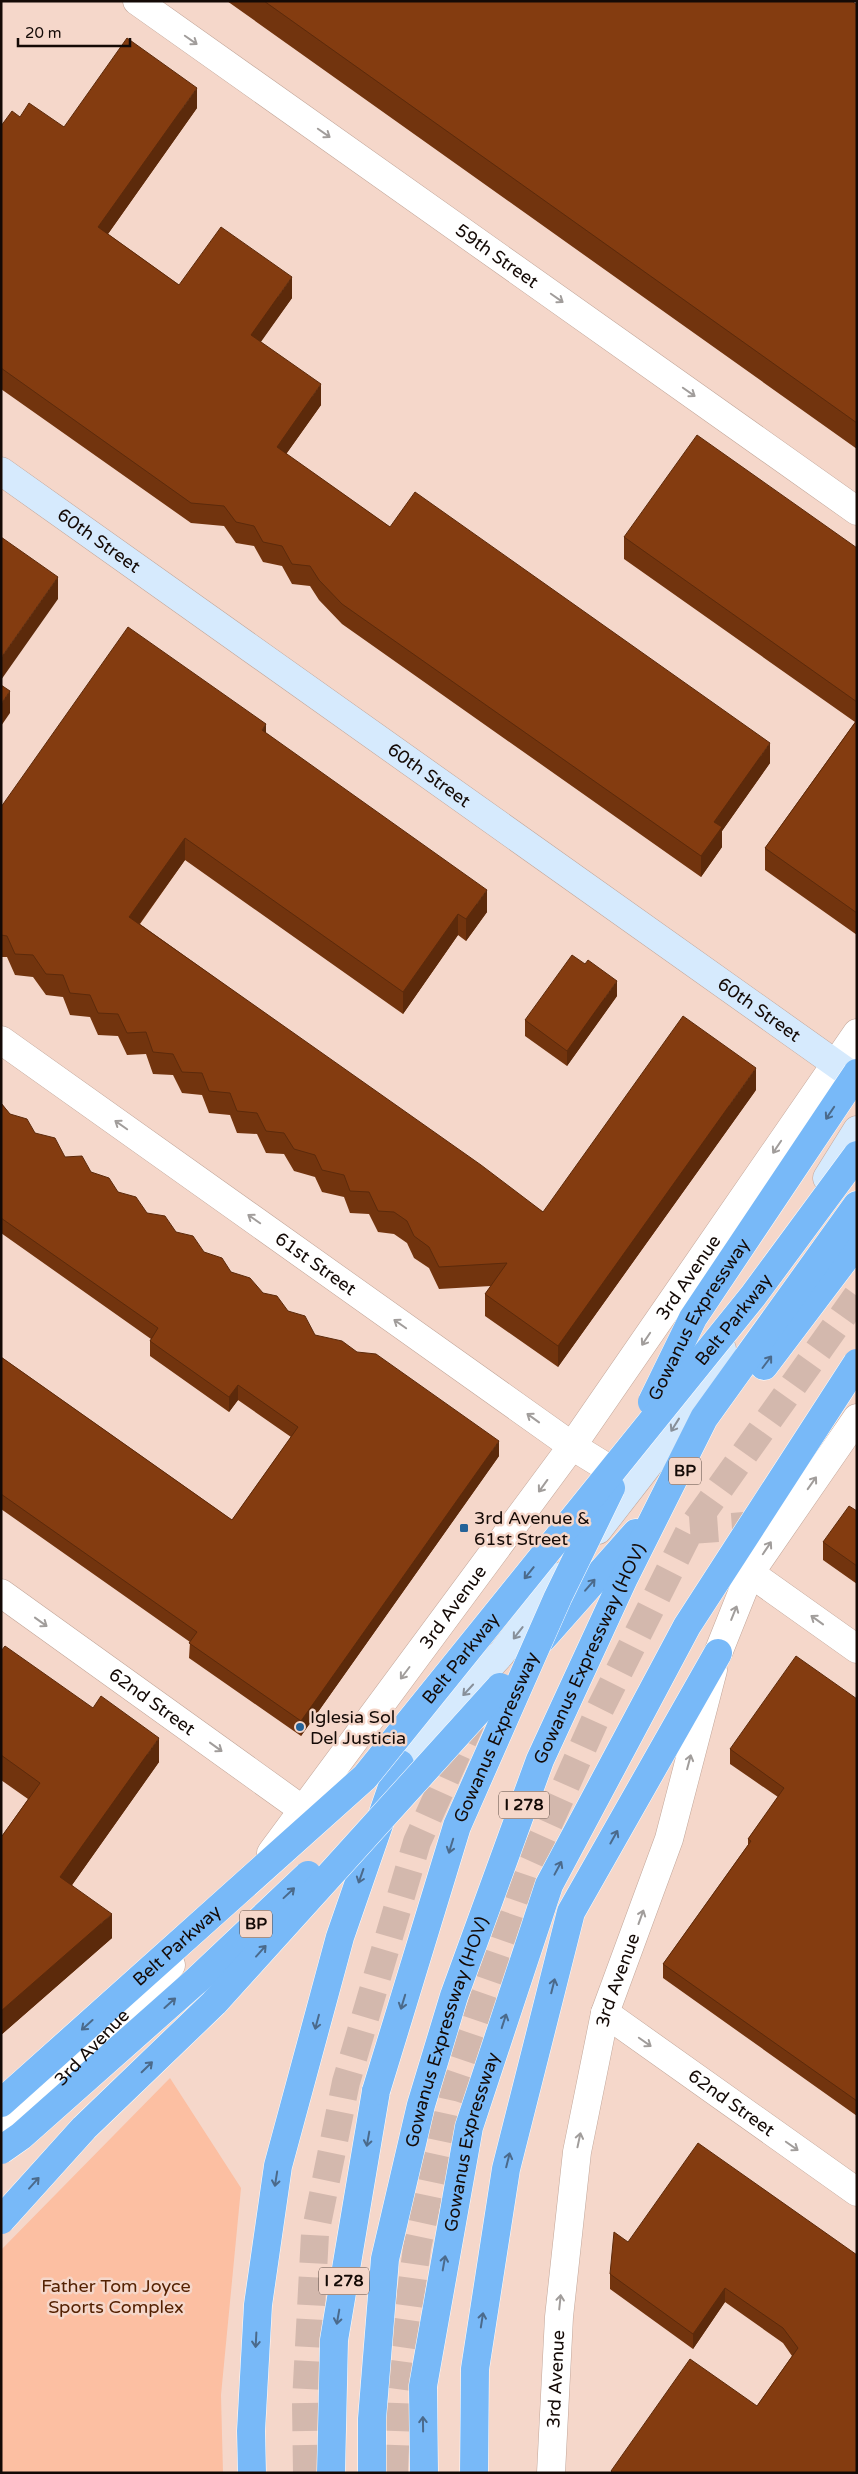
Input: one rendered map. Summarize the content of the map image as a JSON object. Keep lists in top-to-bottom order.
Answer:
{
  "streets": {
    "highway": [
      "Belt Parkway",
      "Gowanus Expressway",
      "BP",
      "Gowanus Expressway (HOV)",
      "I 278"
    ],
    "main road": ["60th Street"],
    "street": [
      "59th Street",
      "61st Street",
      "3rd Avenue",
      "62nd Street"
    ]
  },
  "crossings": [
    ["60th Street", "3rd Avenue"],
    ["60th Street", "Gowanus Expressway"],
    ["61st Street", "3rd Avenue"],
    ["3rd Avenue", "Gowanus Expressway"],
    ["3rd Avenue", "BP"],
    ["3rd Avenue", "62nd Street"]
  ],
  "one_way": ["59th Street", "61st Street", "62nd Street"],
  "parks": ["Father Tom Joyce Sports Complex"],
  "places": {
    "transit": ["3rd Avenue & 61st Street"],
    "other": ["Iglesia Sol Del Justicia"]
  },
  "scale_bar": "20 m"
}
